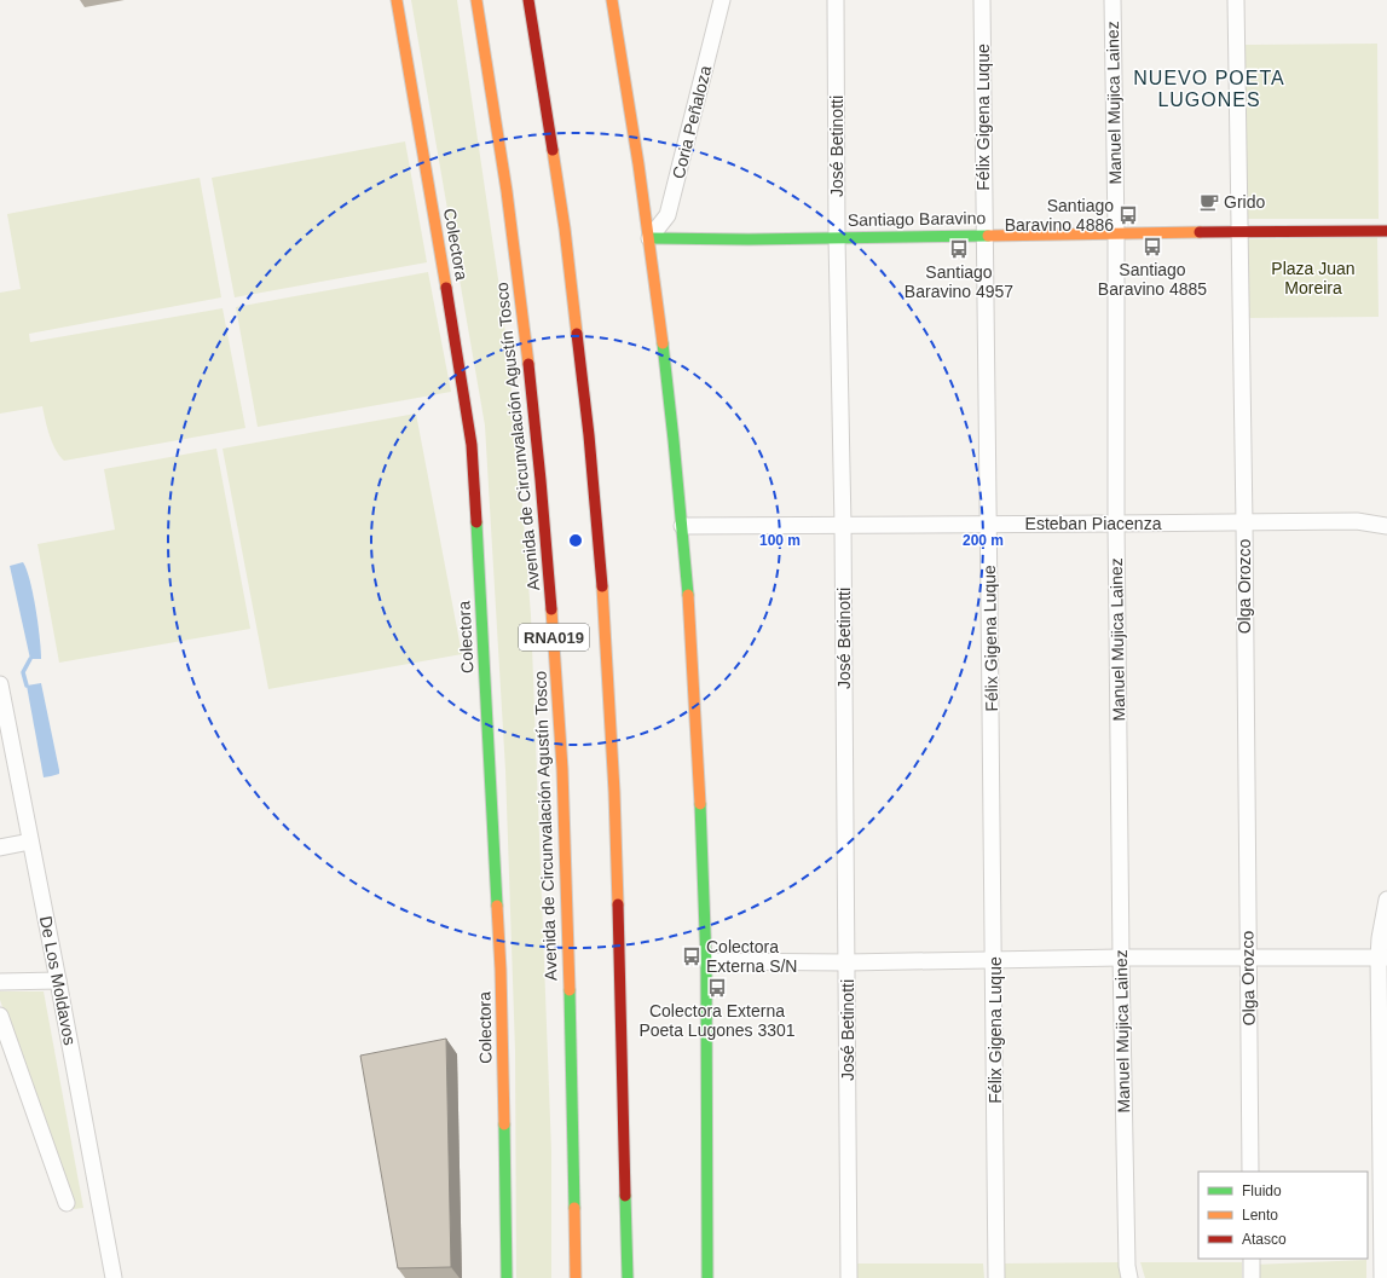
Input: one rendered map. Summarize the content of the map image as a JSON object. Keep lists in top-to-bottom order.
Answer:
{
  "streets": {
    "main road": [
      "Santiago Baravino",
      "Colectora",
      "Avenida de Circunvalación Agustín Tosco",
      "RNA019"
    ],
    "street": [
      "Manuel Mujica Lainez",
      "Félix Gigena Luque",
      "Coria Peñaloza",
      "José Betinotti",
      "Esteban Piacenza",
      "Olga Orozco",
      "De Los Moldavos"
    ]
  },
  "crossings": [
    ["Manuel Mujica Lainez", "Santiago Baravino"],
    ["Manuel Mujica Lainez", "Esteban Piacenza"],
    ["Félix Gigena Luque", "Santiago Baravino"],
    ["Félix Gigena Luque", "Esteban Piacenza"],
    ["Coria Peñaloza", "Santiago Baravino"],
    ["José Betinotti", "Santiago Baravino"],
    ["José Betinotti", "Esteban Piacenza"],
    ["Santiago Baravino", "Olga Orozco"],
    ["Esteban Piacenza", "Olga Orozco"]
  ],
  "districts": ["NUEVO POETA LUGONES"],
  "parks": ["Plaza Juan Moreira"],
  "places": {
    "cafe": ["Grido"],
    "bus stop": [
      "Santiago Baravino 4886",
      "Santiago Baravino 4885",
      "Santiago Baravino 4957",
      "Colectora Externa S/N",
      "Colectora Externa Poeta Lugones 3301"
    ]
  },
  "legend": ["Fluido", "Lento", "Atasco"],
  "rings": ["100 m", "200 m"]
}
